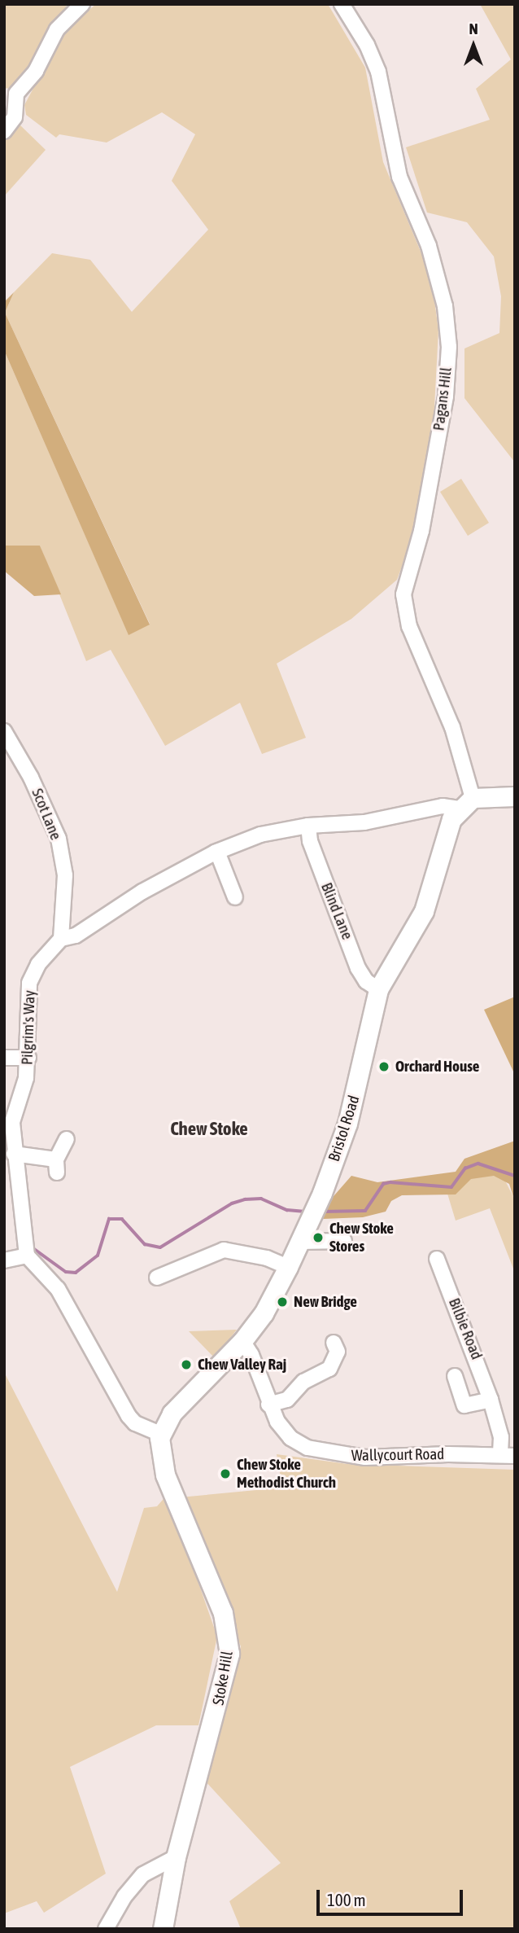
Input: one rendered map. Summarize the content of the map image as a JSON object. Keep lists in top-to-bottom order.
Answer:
{
  "streets": {
    "main road": ["Bristol Road", "Stoke Hill"],
    "street": [
      "Pagans Hill",
      "Scot Lane",
      "Blind Lane",
      "Pilgrim's Way",
      "Bilbie Road",
      "Wallycourt Road"
    ]
  },
  "crossings": [
    ["Pagans Hill", "Pilgrim's Way"],
    ["Pagans Hill", "Bristol Road"],
    ["Scot Lane", "Pilgrim's Way"],
    ["Blind Lane", "Pilgrim's Way"],
    ["Blind Lane", "Bristol Road"],
    ["Pilgrim's Way", "Bristol Road"],
    ["Bristol Road", "Wallycourt Road"],
    ["Bristol Road", "Stoke Hill"],
    ["Bilbie Road", "Wallycourt Road"]
  ],
  "districts": ["Chew Stoke"],
  "places": [
    "Orchard House",
    "Chew Stoke Stores",
    "New Bridge",
    "Chew Valley Raj",
    "Chew Stoke Methodist Church"
  ],
  "scale_bar": "100 m",
  "north": "top"
}
